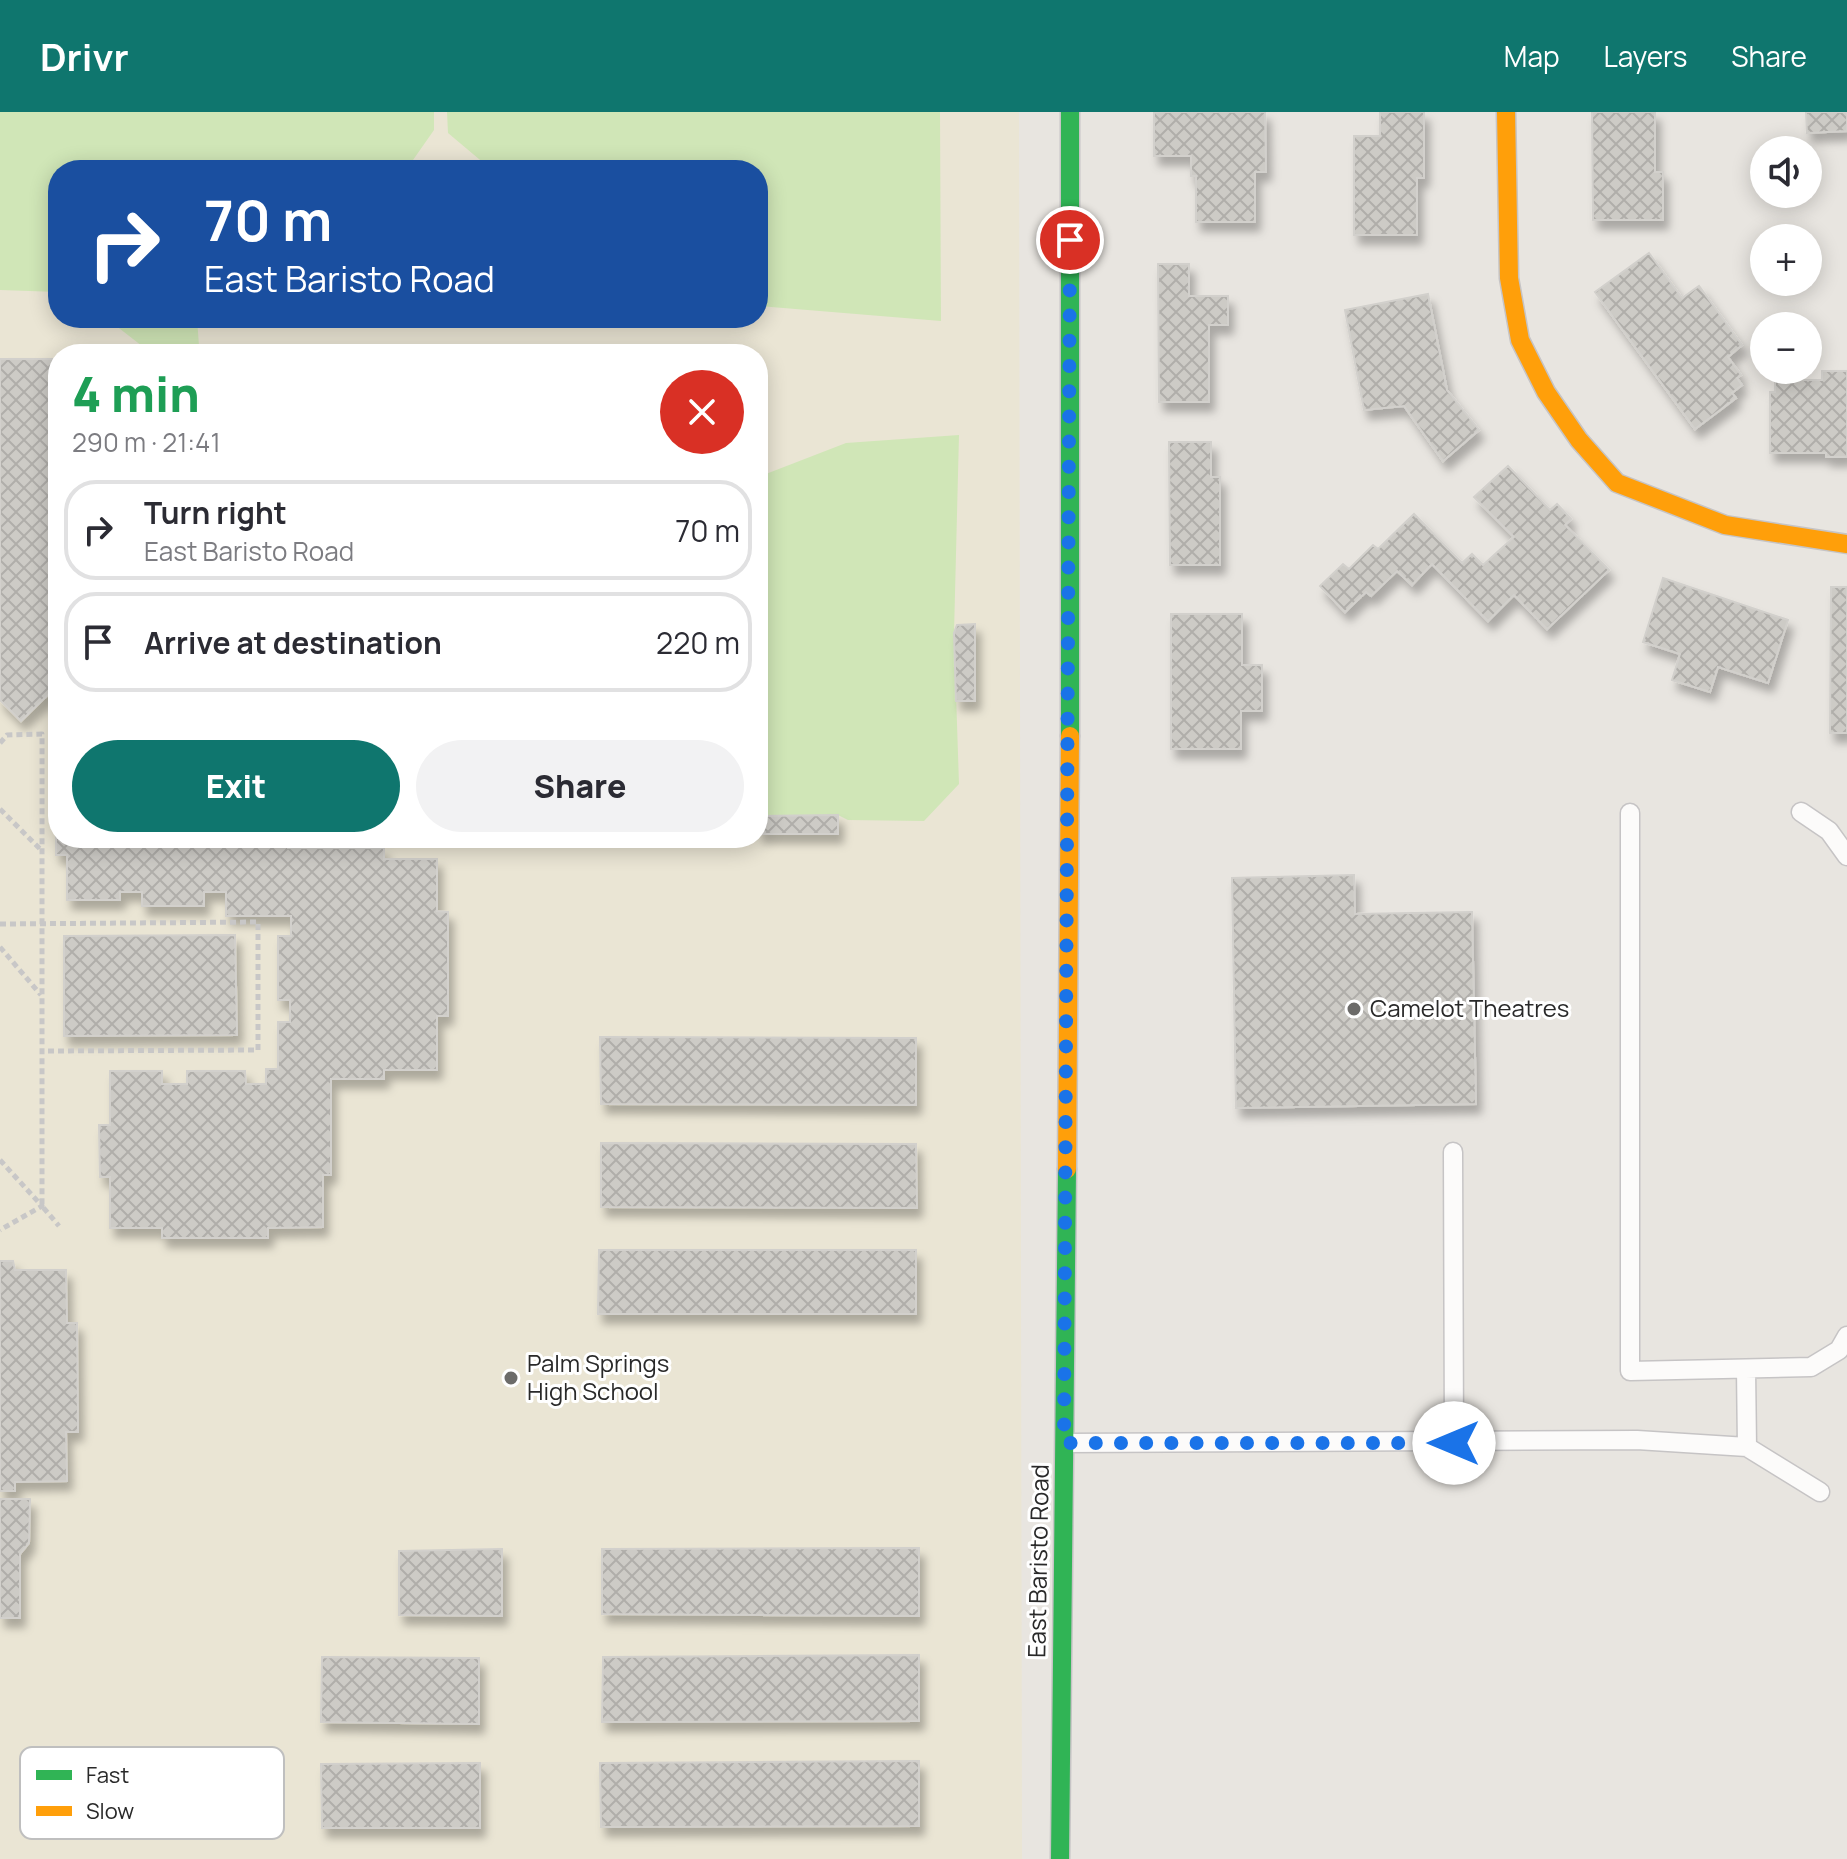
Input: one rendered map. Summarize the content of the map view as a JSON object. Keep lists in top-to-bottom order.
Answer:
{
  "streets": {
    "street": ["East Baristo Road"]
  },
  "places": ["Camelot Theatres", "Palm Springs High School"],
  "legend": ["Fast", "Slow"],
  "page": {
    "header": "Drivr",
    "nav": ["Map", "Layers", "Share"],
    "map_buttons": ["+", "−"],
    "turn": ["70 m", "East Baristo Road"],
    "heading": ["4 min", "290 m · 21:41"],
    "list": [
      {
        "name": "Turn right",
        "note": "East Baristo Road",
        "value": "70 m"
      },
      {
        "name": "Arrive at destination",
        "value": "220 m"
      }
    ],
    "buttons": ["Exit", "Share"]
  }
}
